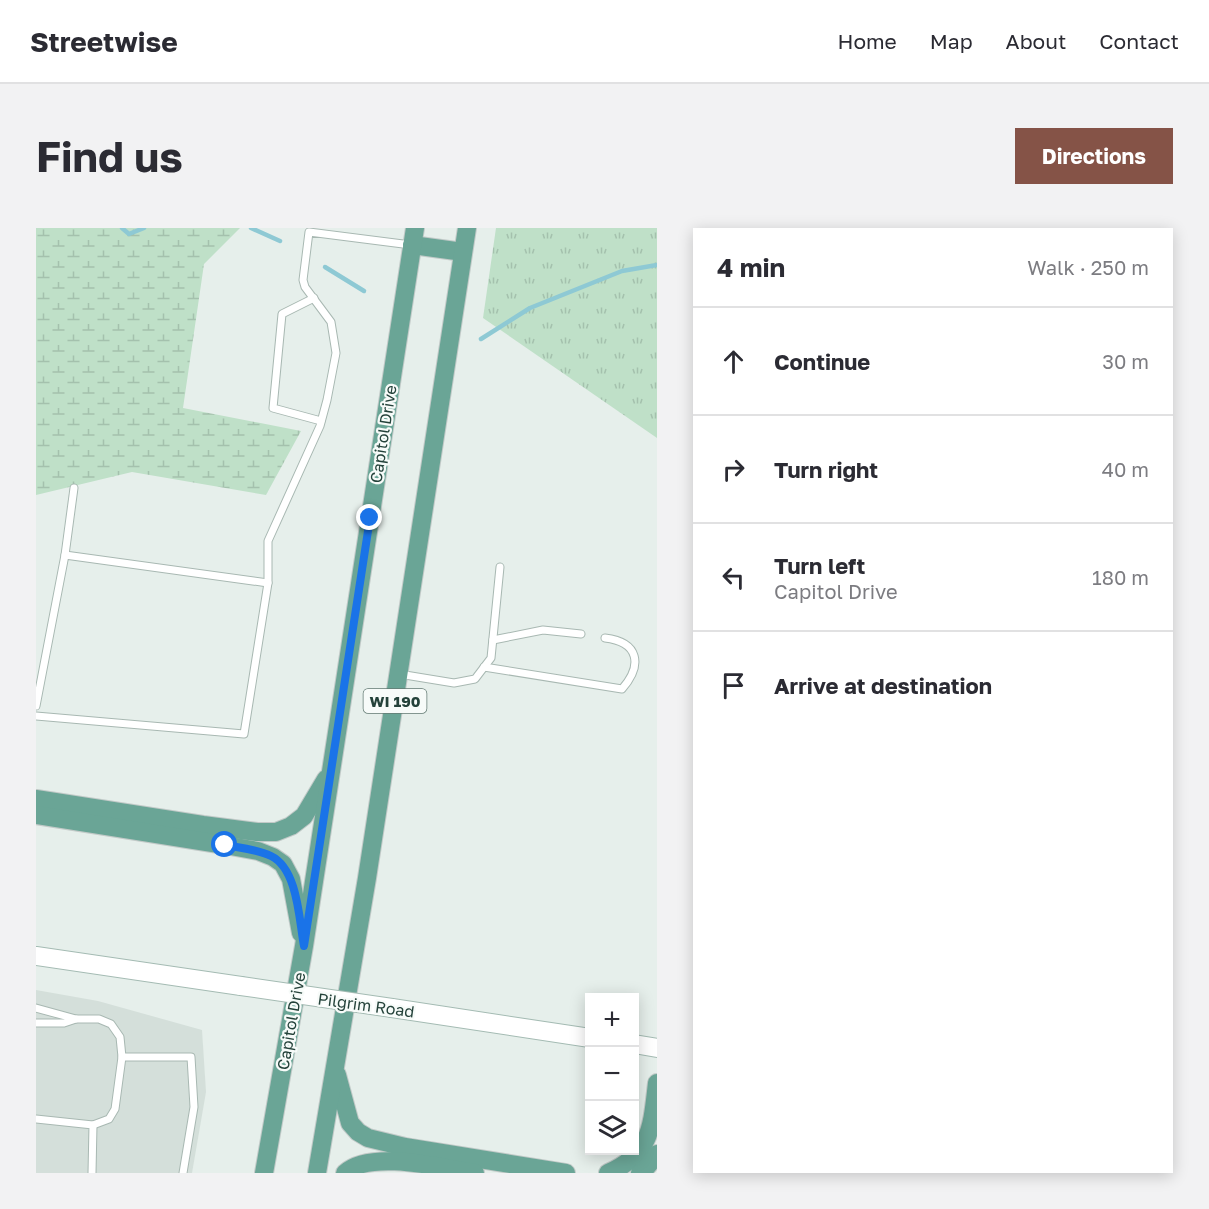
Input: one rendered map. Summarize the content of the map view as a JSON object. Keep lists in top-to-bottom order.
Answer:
{
  "streets": {
    "main road": ["Capitol Drive", "WI 190", "Pilgrim Road"]
  },
  "page": {
    "header": "Streetwise",
    "nav": [
      "Home",
      "Map",
      "About",
      "Contact"
    ],
    "buttons": "Directions",
    "title": "Find us",
    "heading": ["4 min", "Walk · 250 m"],
    "list": [
      ["Continue", "30 m"],
      ["Turn right", "40 m"],
      ["Turn left", "Capitol Drive", "180 m"],
      "Arrive at destination"
    ],
    "map_buttons": ["+", "−"]
  }
}
